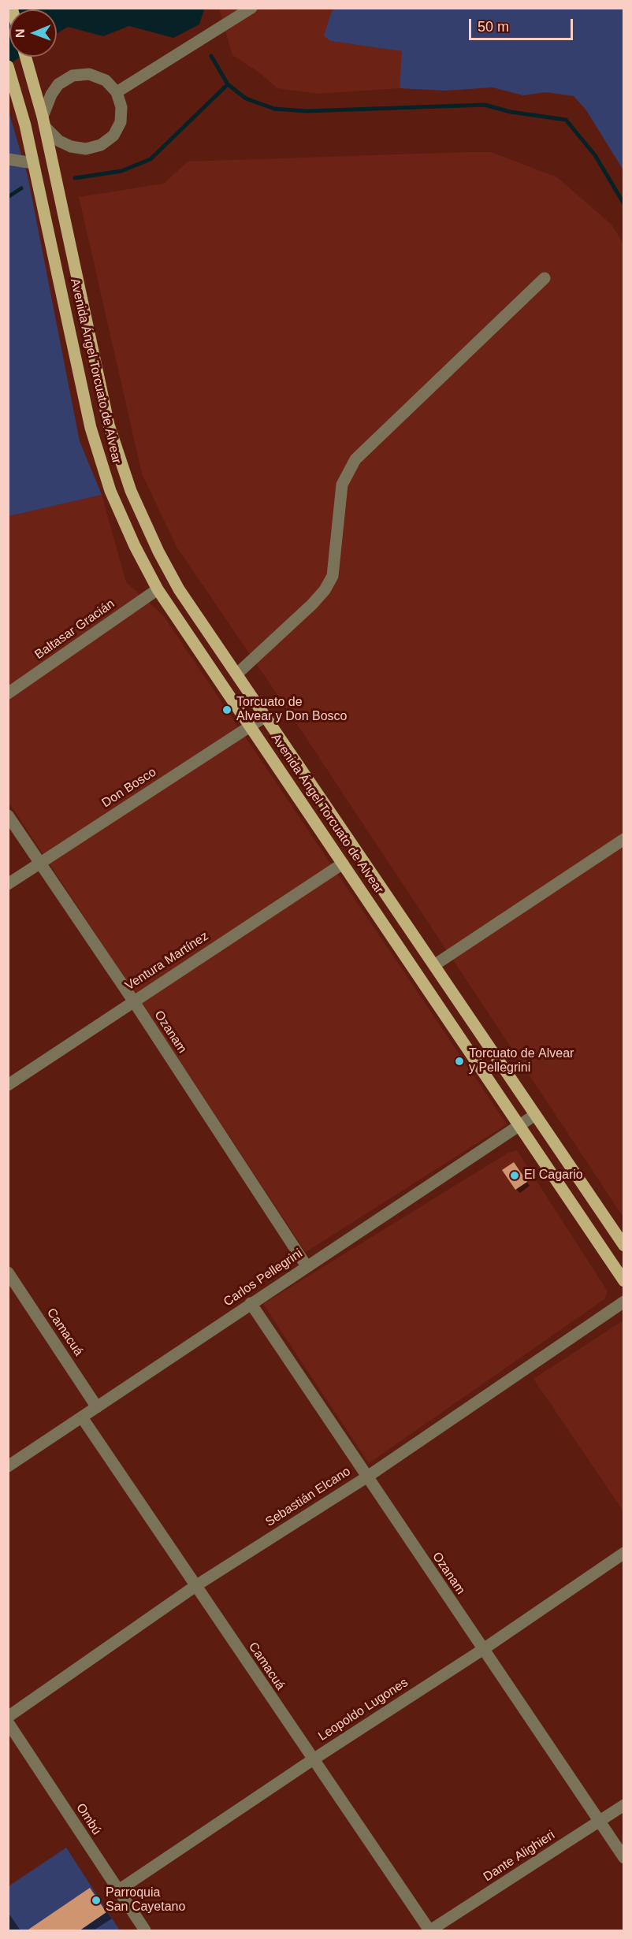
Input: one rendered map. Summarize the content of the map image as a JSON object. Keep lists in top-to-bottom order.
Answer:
{
  "streets": {
    "main road": ["Avenida Ángel Torcuato de Alvear"],
    "street": [
      "Baltasar Gracián",
      "Don Bosco",
      "Ventura Martínez",
      "Ozanam",
      "Carlos Pellegrini",
      "Camacuá",
      "Sebastián Elcano",
      "Leopoldo Lugones",
      "Ombú",
      "Dante Alighieri"
    ]
  },
  "crossings": [
    ["Avenida Ángel Torcuato de Alvear", "Baltasar Gracián"],
    ["Avenida Ángel Torcuato de Alvear", "Don Bosco"],
    ["Avenida Ángel Torcuato de Alvear", "Ventura Martínez"],
    ["Avenida Ángel Torcuato de Alvear", "Carlos Pellegrini"],
    ["Don Bosco", "Ozanam"],
    ["Ventura Martínez", "Ozanam"],
    ["Ozanam", "Carlos Pellegrini"],
    ["Ozanam", "Sebastián Elcano"],
    ["Ozanam", "Leopoldo Lugones"],
    ["Ozanam", "Dante Alighieri"],
    ["Carlos Pellegrini", "Camacuá"],
    ["Camacuá", "Sebastián Elcano"],
    ["Camacuá", "Leopoldo Lugones"],
    ["Camacuá", "Dante Alighieri"],
    ["Leopoldo Lugones", "Ombú"]
  ],
  "places": [
    "Torcuato de Alvear y Don Bosco",
    "Torcuato de Alvear y Pellegrini",
    "El Cagario",
    "Parroquia San Cayetano"
  ],
  "scale_bar": "50 m",
  "north": "left"
}
